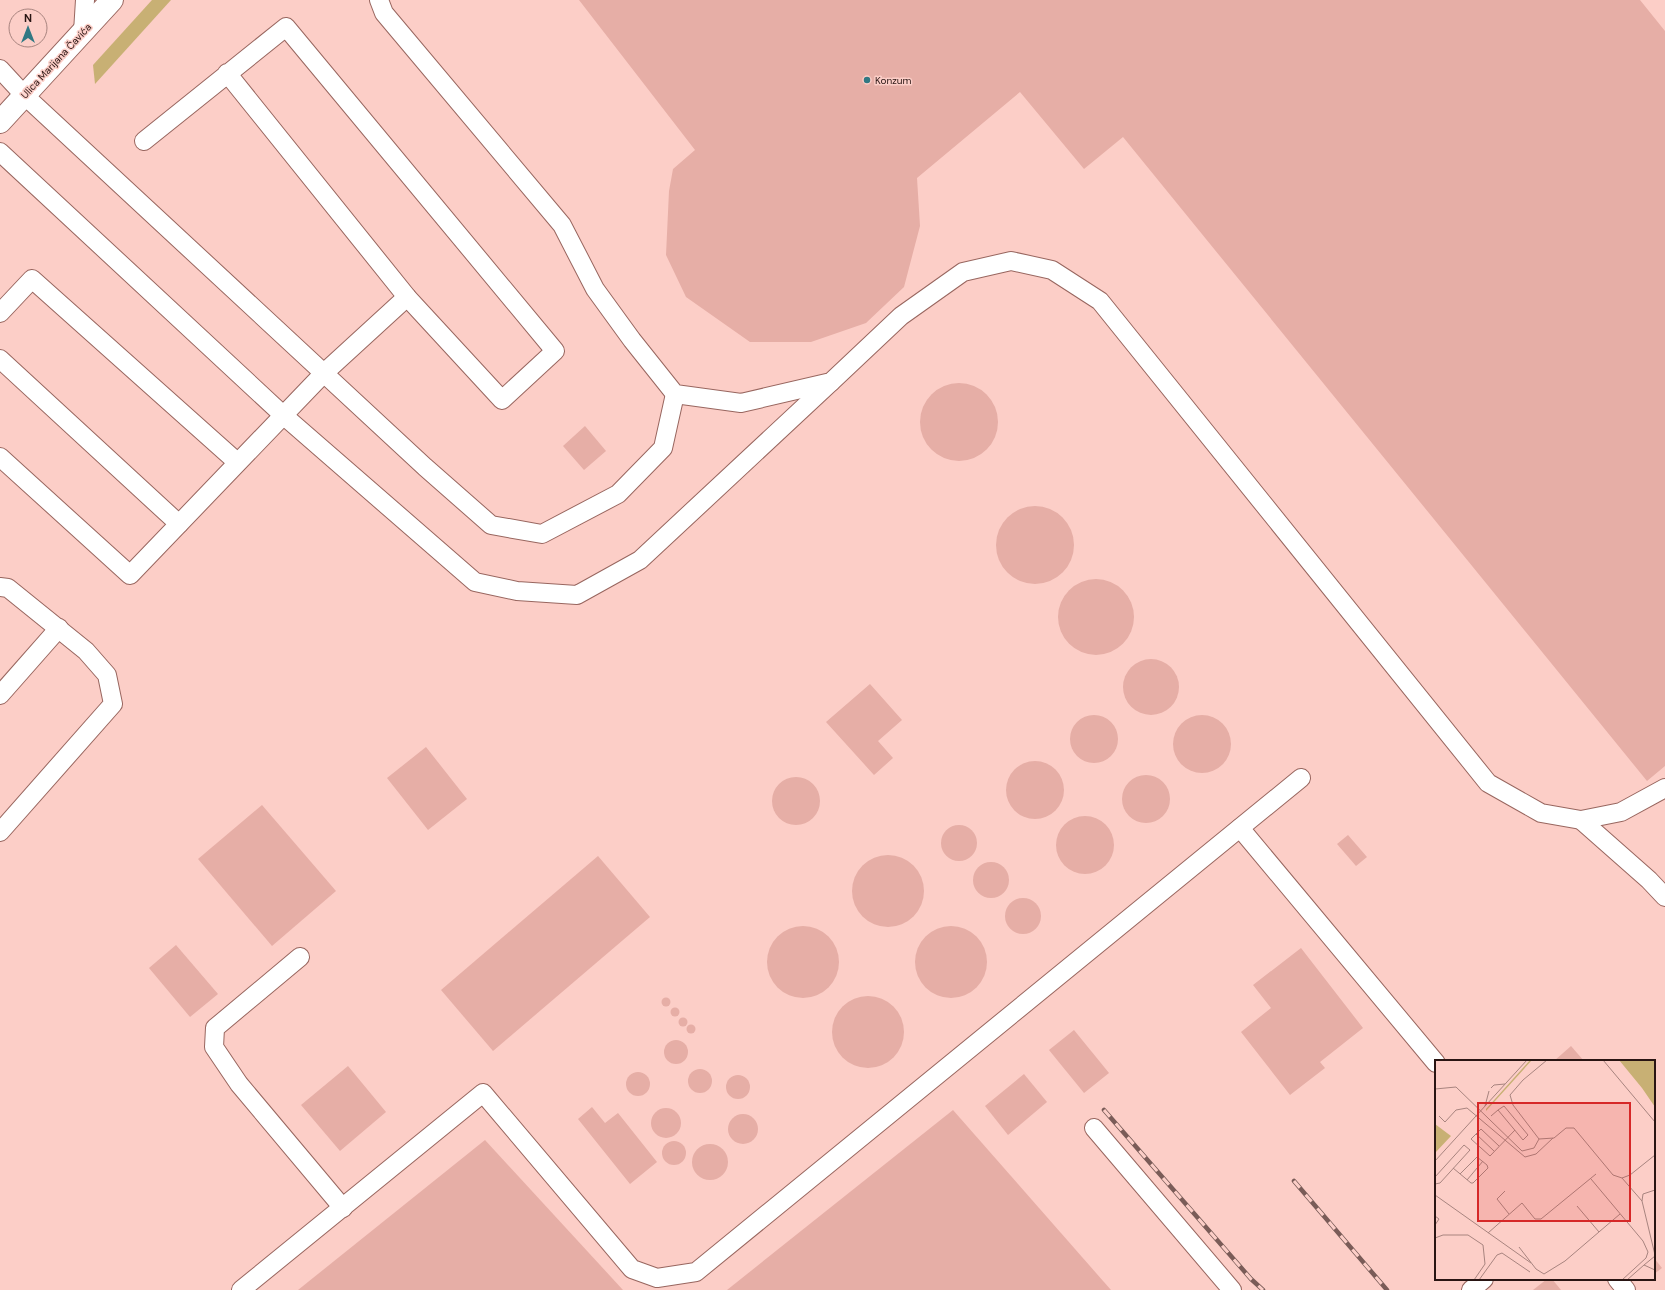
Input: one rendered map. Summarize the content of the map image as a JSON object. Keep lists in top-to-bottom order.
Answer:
{
  "streets": {
    "street": ["Ulica Marijana Čavića"]
  },
  "places": ["Konzum"],
  "north": "top"
}
